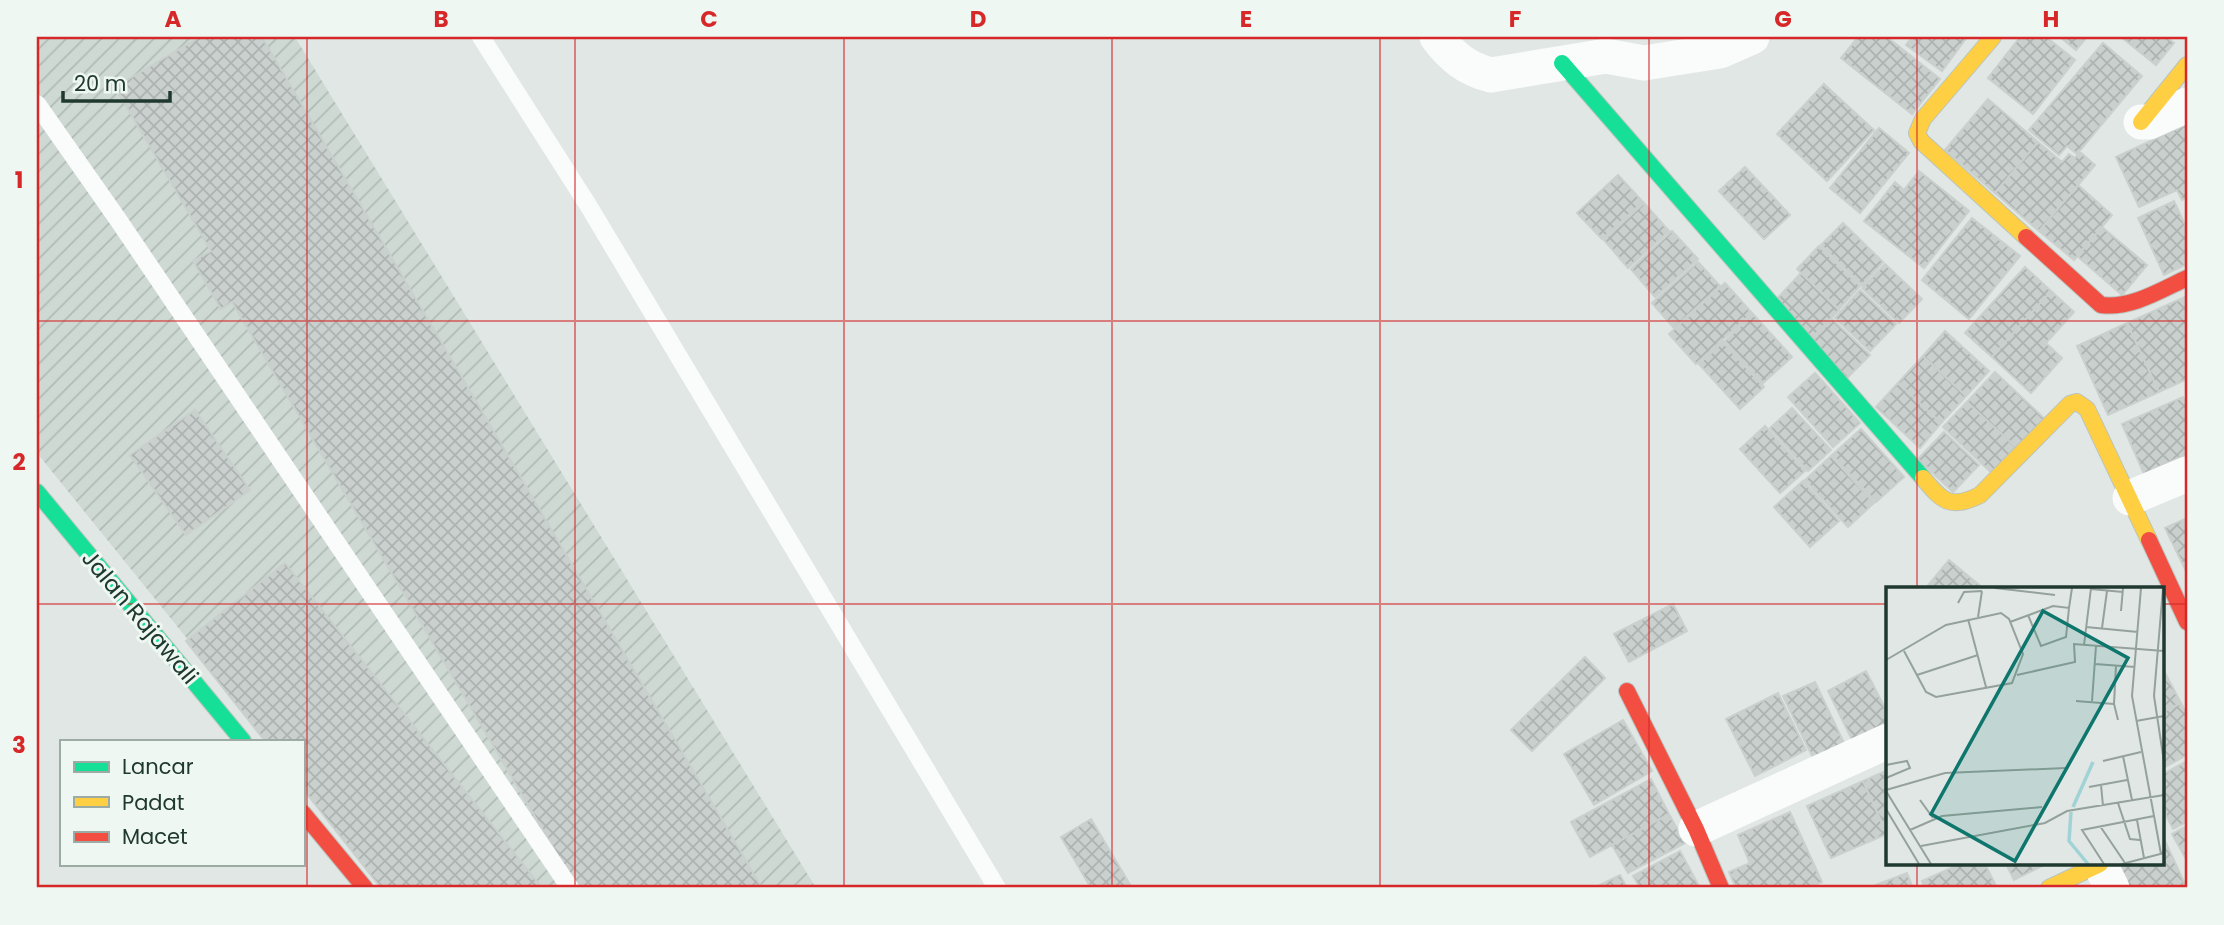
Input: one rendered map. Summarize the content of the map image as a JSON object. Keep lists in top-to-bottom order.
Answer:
{
  "streets": {
    "street": ["Jalan Rajawali"]
  },
  "legend": ["Lancar", "Padat", "Macet"],
  "scale_bar": "20 m",
  "grid": {
    "columns": [
      "A",
      "B",
      "C",
      "D",
      "E",
      "F",
      "G",
      "H"
    ],
    "rows": ["1", "2", "3"]
  }
}
